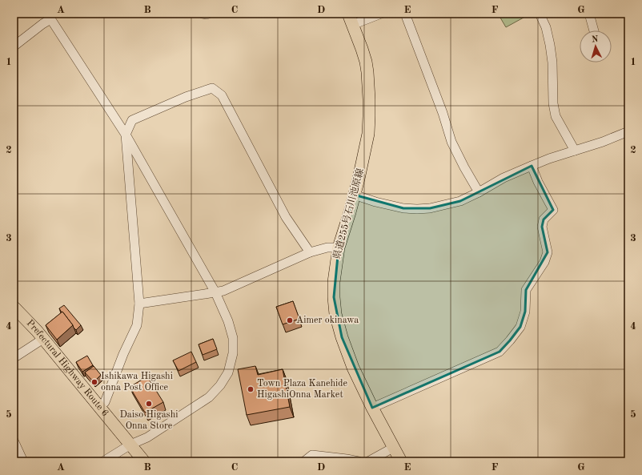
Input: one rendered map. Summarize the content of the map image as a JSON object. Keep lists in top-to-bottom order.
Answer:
{
  "streets": {
    "main road": ["県道255号石川池原線", "Prefectural Highway Route 6"]
  },
  "places": [
    "Aimer okinawa",
    "Ishikawa Higashi onna Post Office",
    "Town Plaza Kanehide HigashiOnna Market",
    "Daiso Higashi Onna Store"
  ],
  "north": "top",
  "grid": {
    "columns": [
      "A",
      "B",
      "C",
      "D",
      "E",
      "F",
      "G"
    ],
    "rows": [
      "1",
      "2",
      "3",
      "4",
      "5"
    ]
  }
}
